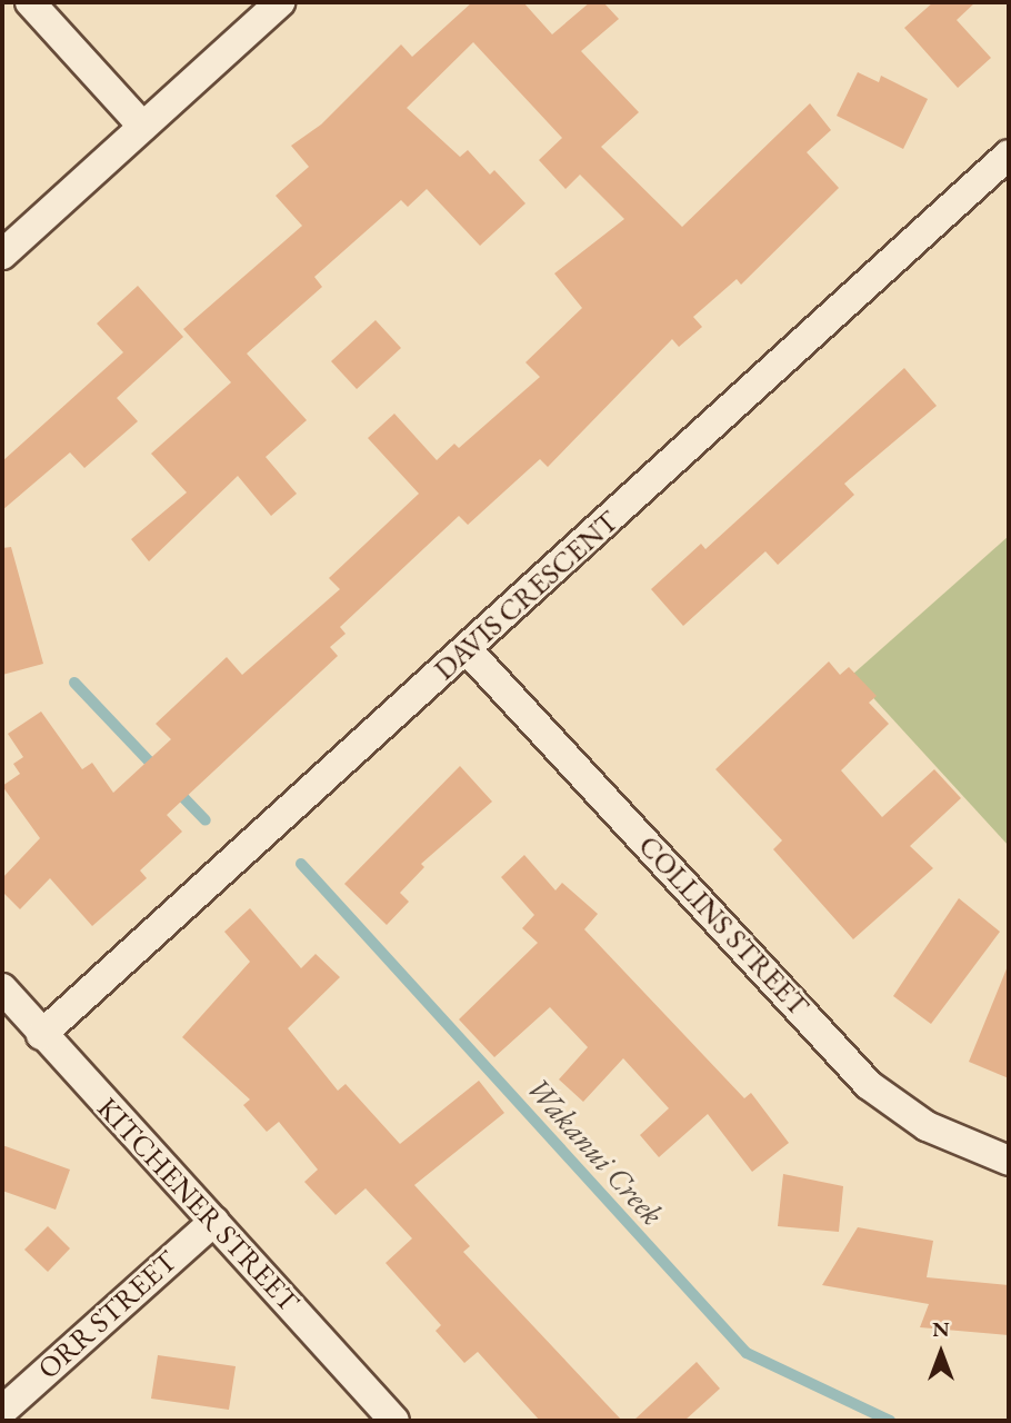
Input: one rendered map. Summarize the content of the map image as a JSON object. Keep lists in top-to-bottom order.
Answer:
{
  "streets": {
    "street": [
      "DAVIS CRESCENT",
      "COLLINS STREET",
      "KITCHENER STREET",
      "ORR STREET"
    ]
  },
  "crossings": [
    ["DAVIS CRESCENT", "COLLINS STREET"],
    ["DAVIS CRESCENT", "KITCHENER STREET"],
    ["KITCHENER STREET", "ORR STREET"]
  ],
  "water": ["Wakanui Creek"],
  "north": "top"
}
